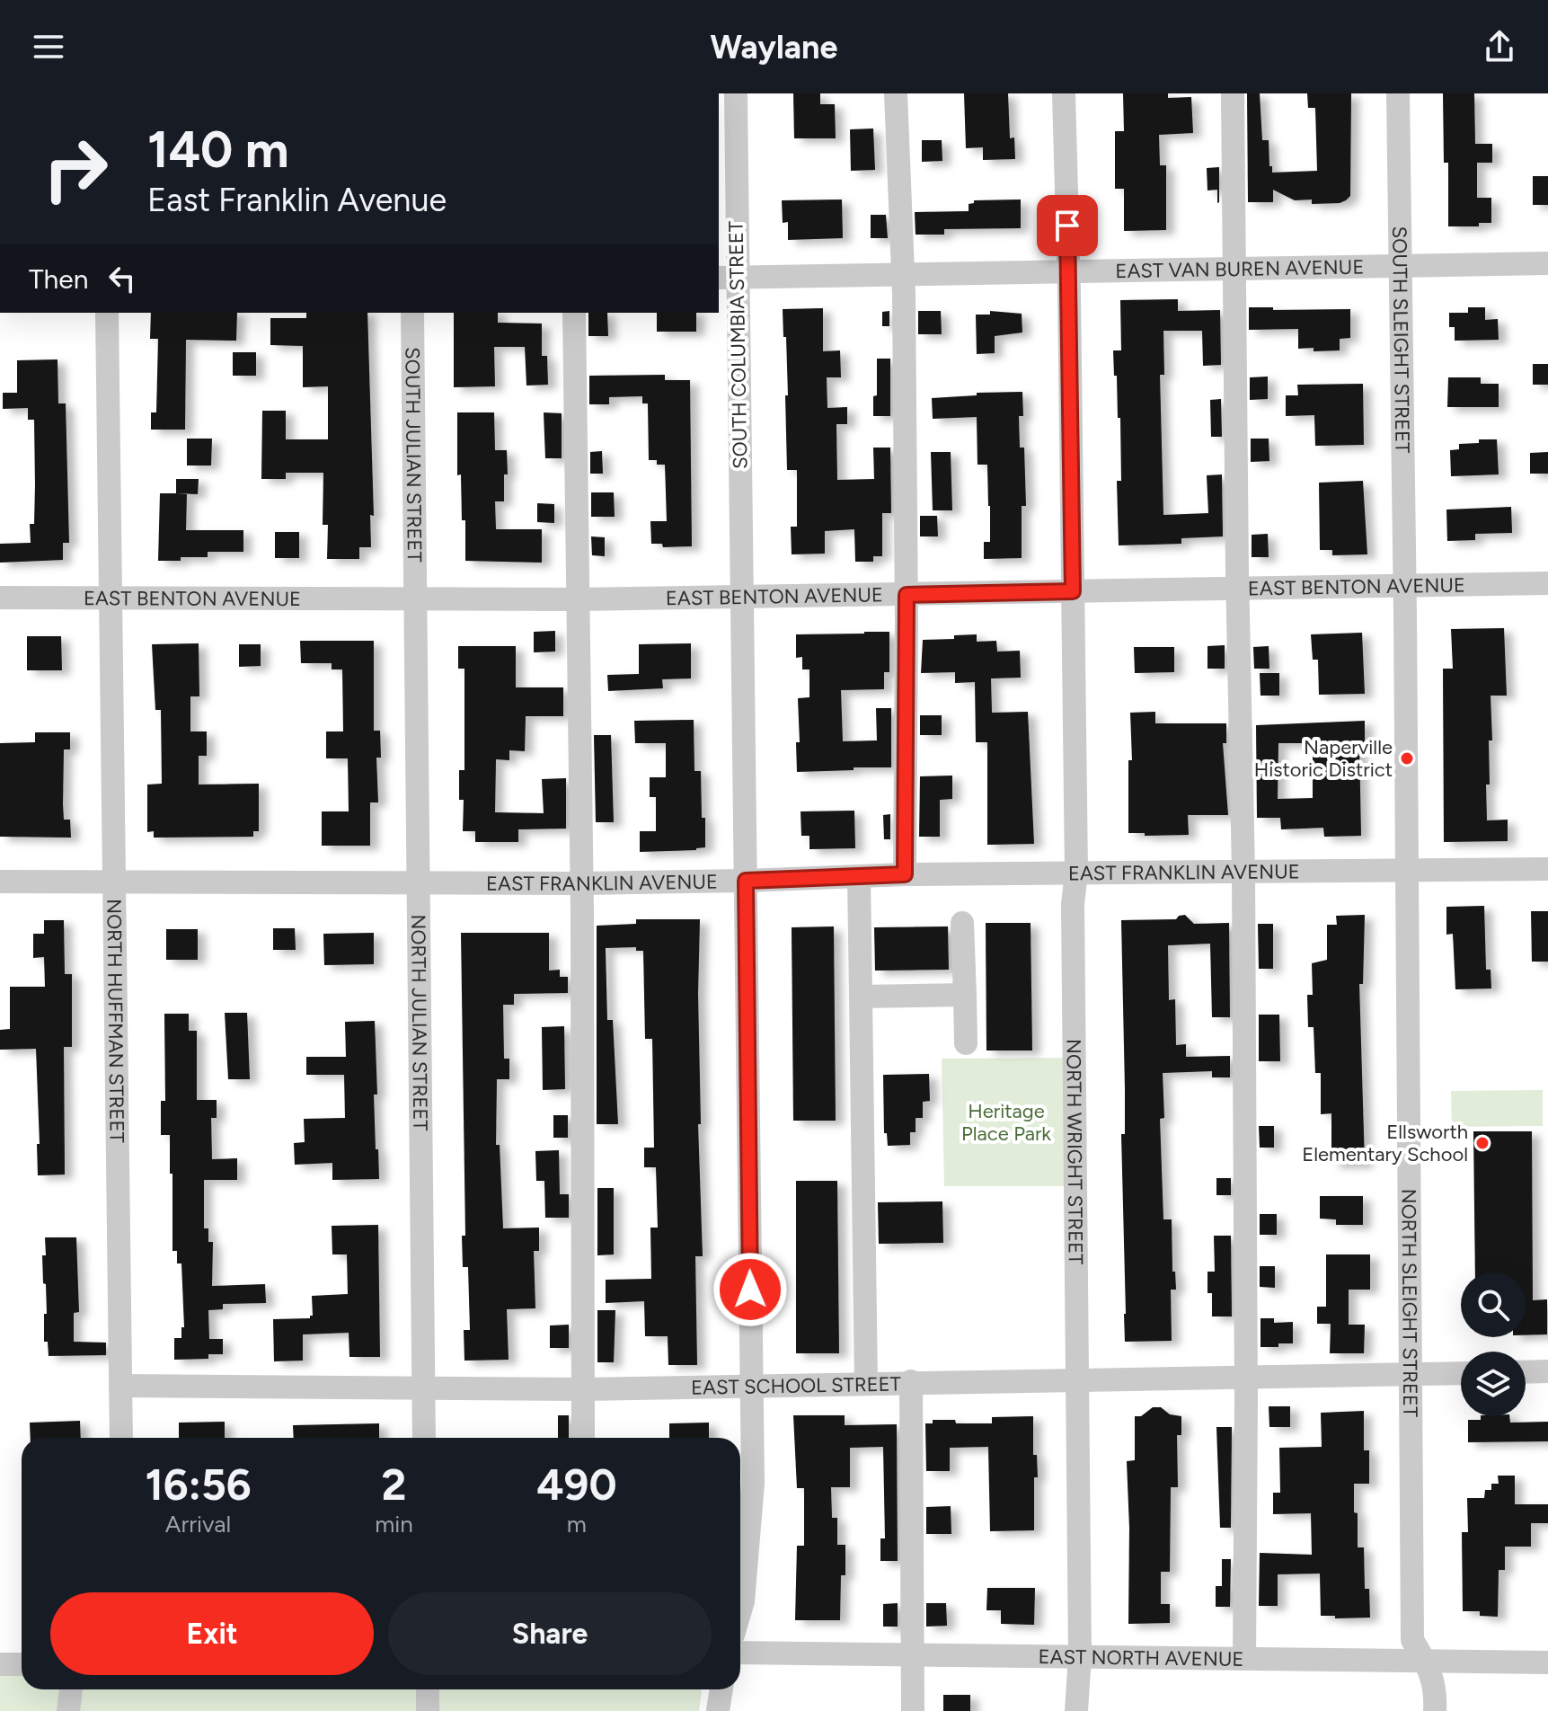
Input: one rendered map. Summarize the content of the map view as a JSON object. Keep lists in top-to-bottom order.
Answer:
{
  "streets": {
    "street": [
      "EAST VAN BUREN AVENUE",
      "SOUTH SLEIGHT STREET",
      "SOUTH COLUMBIA STREET",
      "SOUTH JULIAN STREET",
      "EAST BENTON AVENUE",
      "EAST FRANKLIN AVENUE",
      "NORTH HUFFMAN STREET",
      "NORTH JULIAN STREET",
      "NORTH WRIGHT STREET",
      "NORTH SLEIGHT STREET",
      "EAST SCHOOL STREET",
      "EAST NORTH AVENUE"
    ]
  },
  "crossings": [
    ["EAST VAN BUREN AVENUE", "SOUTH SLEIGHT STREET"],
    ["EAST VAN BUREN AVENUE", "SOUTH COLUMBIA STREET"],
    ["EAST VAN BUREN AVENUE", "NORTH WRIGHT STREET"],
    ["SOUTH SLEIGHT STREET", "EAST BENTON AVENUE"],
    ["SOUTH SLEIGHT STREET", "NORTH SLEIGHT STREET"],
    ["SOUTH COLUMBIA STREET", "EAST BENTON AVENUE"],
    ["SOUTH COLUMBIA STREET", "EAST FRANKLIN AVENUE"],
    ["SOUTH COLUMBIA STREET", "EAST SCHOOL STREET"],
    ["SOUTH JULIAN STREET", "EAST BENTON AVENUE"],
    ["SOUTH JULIAN STREET", "NORTH JULIAN STREET"],
    ["EAST BENTON AVENUE", "NORTH HUFFMAN STREET"],
    ["EAST BENTON AVENUE", "NORTH JULIAN STREET"],
    ["EAST BENTON AVENUE", "NORTH WRIGHT STREET"],
    ["EAST BENTON AVENUE", "NORTH SLEIGHT STREET"],
    ["EAST FRANKLIN AVENUE", "NORTH HUFFMAN STREET"],
    ["EAST FRANKLIN AVENUE", "NORTH JULIAN STREET"],
    ["EAST FRANKLIN AVENUE", "NORTH WRIGHT STREET"],
    ["EAST FRANKLIN AVENUE", "NORTH SLEIGHT STREET"],
    ["NORTH HUFFMAN STREET", "EAST SCHOOL STREET"],
    ["NORTH JULIAN STREET", "EAST SCHOOL STREET"],
    ["NORTH WRIGHT STREET", "EAST SCHOOL STREET"],
    ["NORTH WRIGHT STREET", "EAST NORTH AVENUE"],
    ["NORTH SLEIGHT STREET", "EAST SCHOOL STREET"],
    ["NORTH SLEIGHT STREET", "EAST NORTH AVENUE"]
  ],
  "parks": ["Heritage Place Park"],
  "places": ["Naperville Historic District", "Ellsworth Elementary School"],
  "page": {
    "header": "Waylane",
    "turn": ["140 m", "East Franklin Avenue"],
    "then": "Then",
    "eta": [
      "16:56",
      "Arrival",
      "2",
      "min",
      "490",
      "m"
    ],
    "buttons": ["Exit", "Share"]
  }
}
